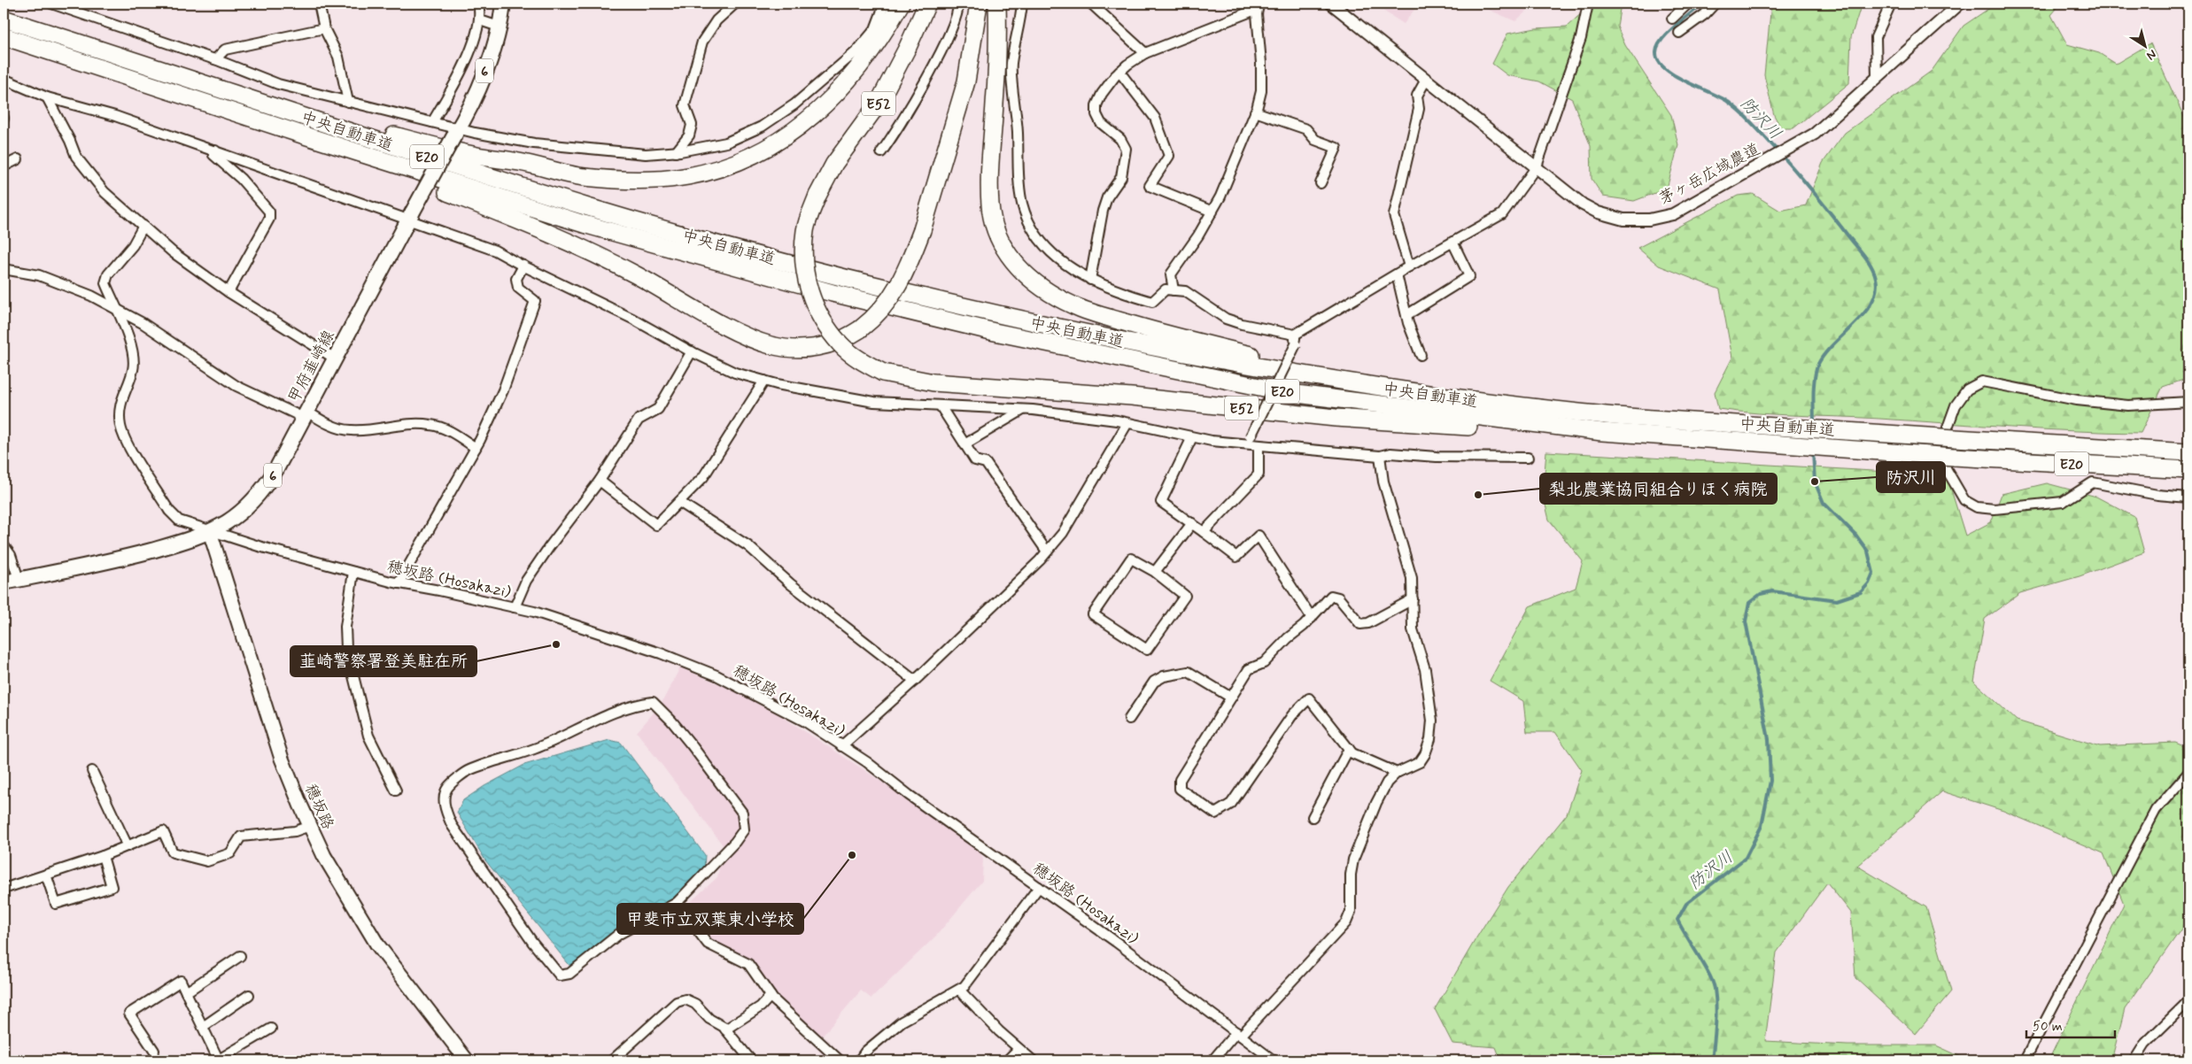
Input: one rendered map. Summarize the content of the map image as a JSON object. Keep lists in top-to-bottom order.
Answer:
{
  "streets": {
    "highway": ["E52", "中央自動車道", "E20"],
    "main road": ["6", "甲府韮崎線", "穂坂路"],
    "street": ["茅ヶ岳広域農道", "穂坂路 (Hosakazi)"]
  },
  "crossings": [
    ["E52", "中央自動車道"],
    ["甲府韮崎線", "穂坂路 (Hosakazi)"],
    ["甲府韮崎線", "穂坂路"],
    ["穂坂路 (Hosakazi)", "穂坂路"]
  ],
  "water": ["防沢川"],
  "places": [
    "防沢川",
    "梨北農業協同組合りほく病院",
    "韮崎警察署登美駐在所",
    "甲斐市立双葉東小学校"
  ],
  "scale_bar": "50 m",
  "north": "bottom right"
}
